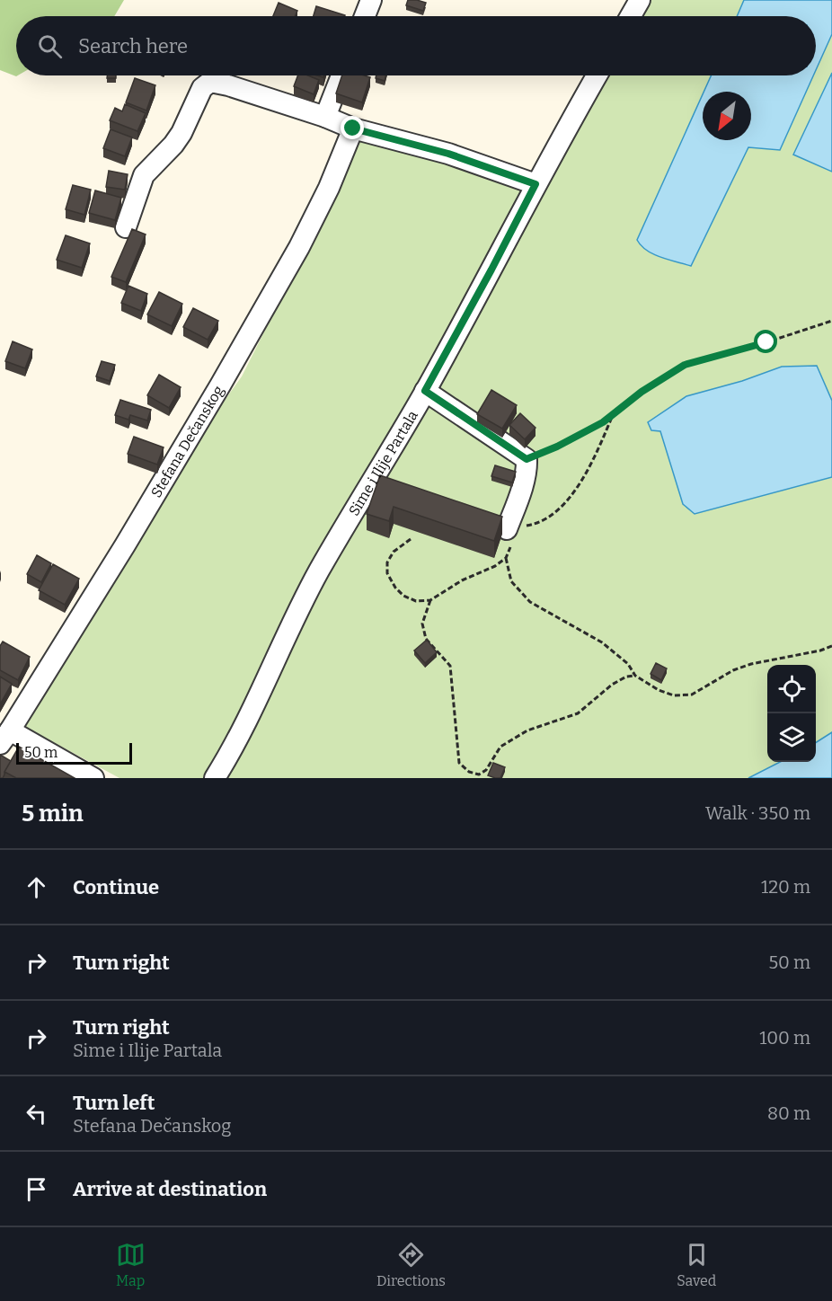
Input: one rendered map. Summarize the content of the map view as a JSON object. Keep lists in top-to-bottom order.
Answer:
{
  "streets": {
    "street": ["Stefana Dečanskog", "Sime i Ilije Partala"]
  },
  "scale_bar": "50 m",
  "north": "bottom left",
  "page": {
    "search": "Search here",
    "scale": "50 m",
    "heading": ["5 min", "Walk · 350 m"],
    "list": [
      ["Continue", "120 m"],
      ["Turn right", "50 m"],
      ["Turn right", "Sime i Ilije Partala", "100 m"],
      ["Turn left", "Stefana Dečanskog", "80 m"],
      "Arrive at destination"
    ],
    "nav": ["Map", "Directions", "Saved"]
  }
}
